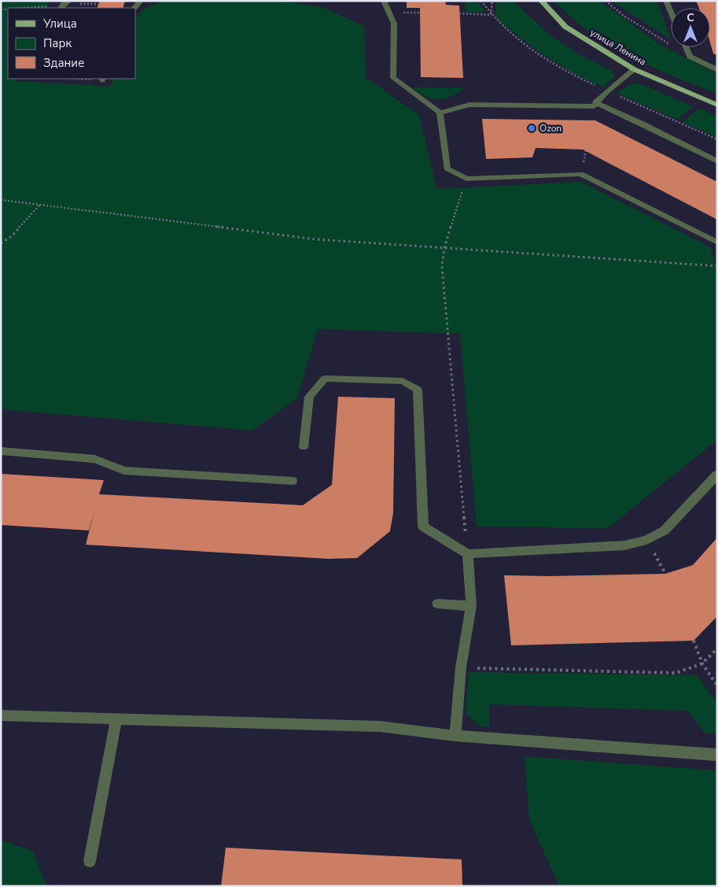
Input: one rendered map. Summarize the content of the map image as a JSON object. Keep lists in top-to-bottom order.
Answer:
{
  "streets": {
    "main road": ["улица Ленина"]
  },
  "places": ["Ozon"],
  "legend": ["Улица", "Парк", "Здание"],
  "north": "top"
}
